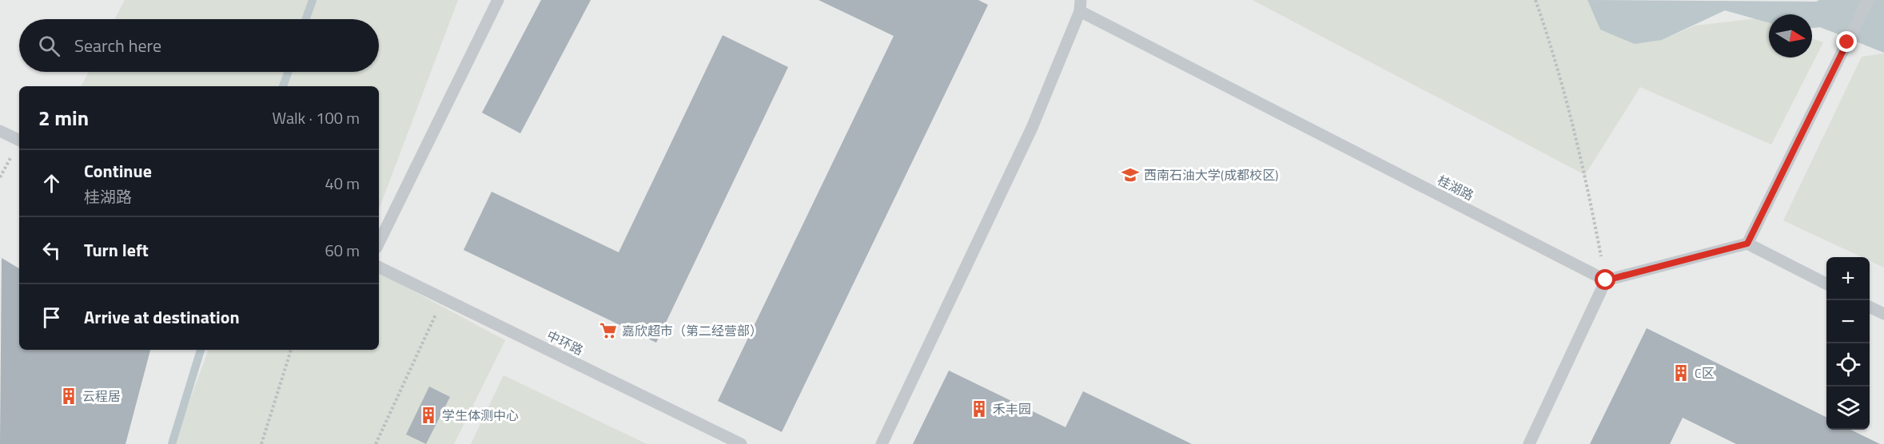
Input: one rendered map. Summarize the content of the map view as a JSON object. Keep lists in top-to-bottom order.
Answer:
{
  "streets": {
    "lane": ["桂湖路", "中环路"]
  },
  "places": {
    "school or university": ["西南石油大学(成都校区)"],
    "supermarket": ["嘉欣超市（第二经营部）"],
    "building": [
      "C区",
      "云程居",
      "禾丰园",
      "学生体测中心"
    ]
  },
  "north": "right",
  "page": {
    "search": "Search here",
    "heading": ["2 min", "Walk · 100 m"],
    "list": [
      ["Continue", "桂湖路", "40 m"],
      ["Turn left", "60 m"],
      "Arrive at destination"
    ],
    "map_buttons": ["+", "−"]
  }
}
